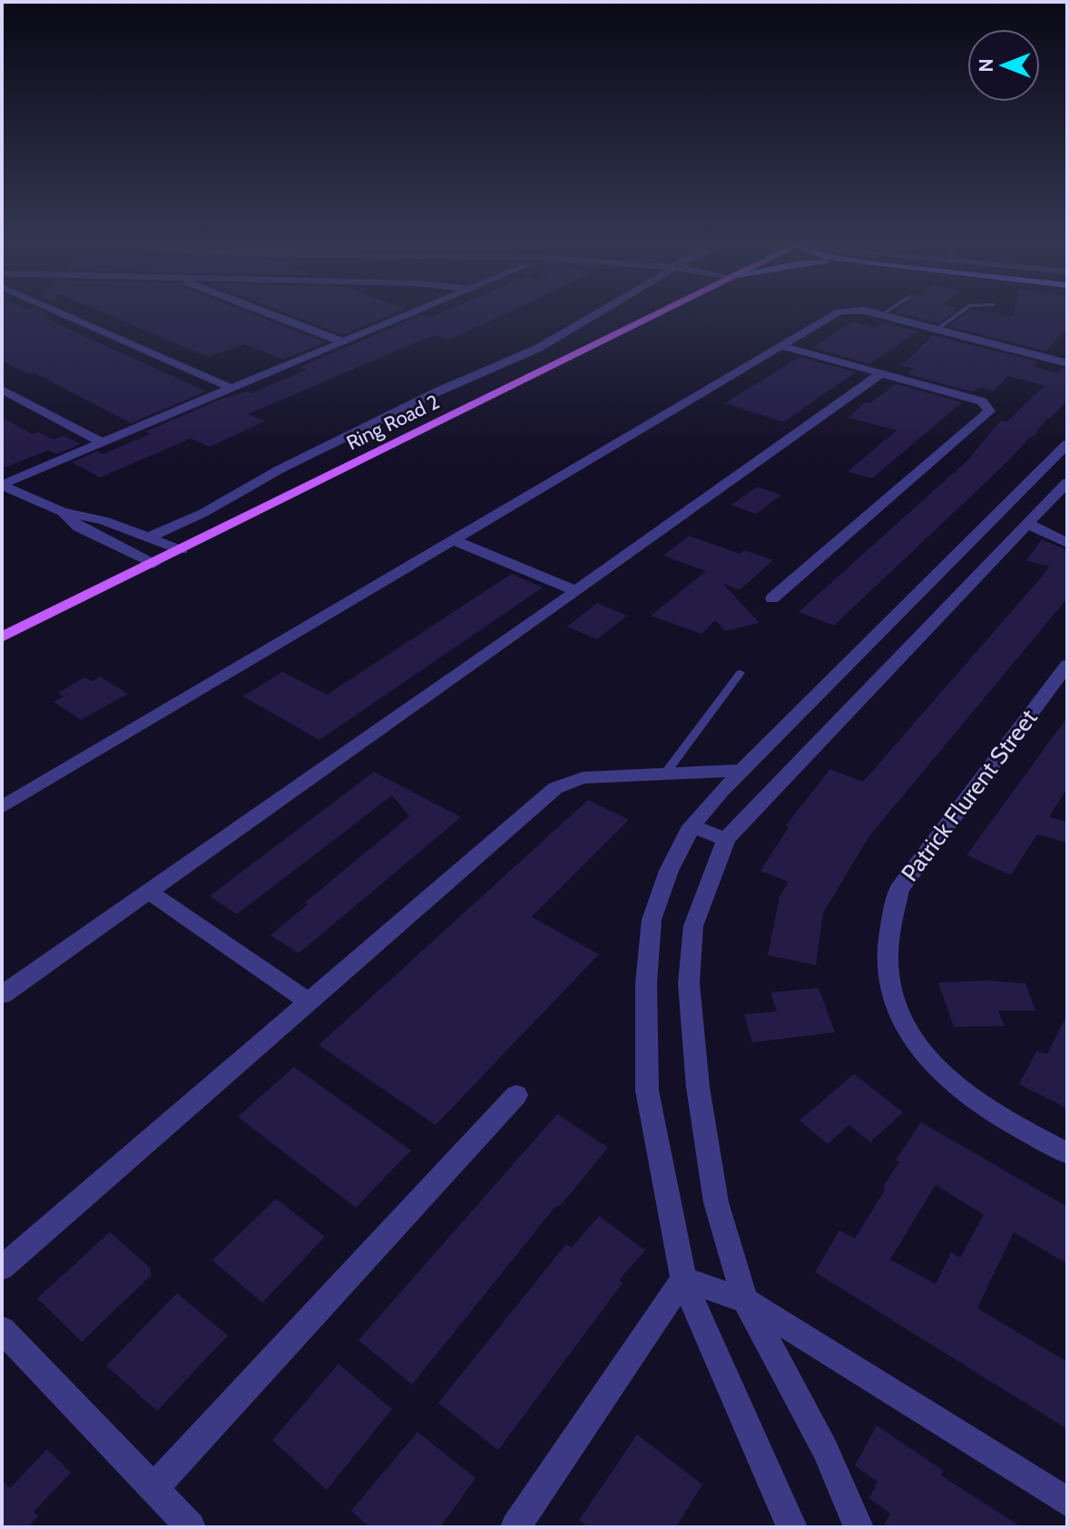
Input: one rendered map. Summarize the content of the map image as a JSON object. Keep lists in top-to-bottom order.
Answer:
{
  "streets": {
    "main road": ["Ring Road 2"],
    "street": ["Patrick Flurent Street"]
  },
  "north": "left"
}
